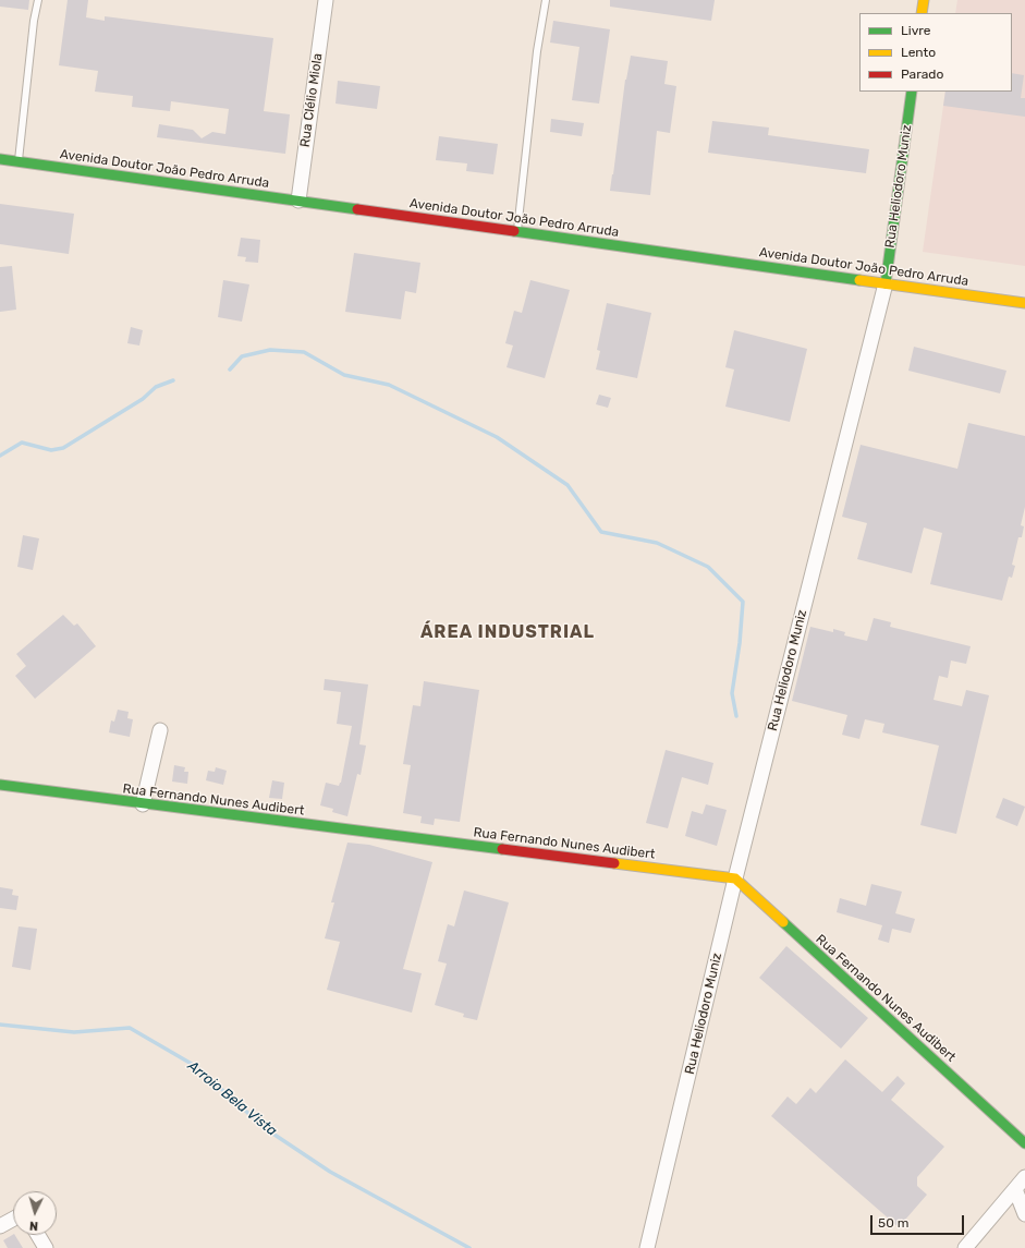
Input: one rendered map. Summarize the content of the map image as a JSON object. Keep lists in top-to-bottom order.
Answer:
{
  "streets": {
    "street": [
      "Rua Clélio Miola",
      "Avenida Doutor João Pedro Arruda",
      "Rua Heliodoro Muniz",
      "Rua Fernando Nunes Audibert"
    ]
  },
  "crossings": [
    ["Rua Clélio Miola", "Avenida Doutor João Pedro Arruda"],
    ["Avenida Doutor João Pedro Arruda", "Rua Heliodoro Muniz"],
    ["Rua Heliodoro Muniz", "Rua Fernando Nunes Audibert"]
  ],
  "districts": ["ÁREA INDUSTRIAL"],
  "water": ["Arroio Bela Vista"],
  "legend": ["Livre", "Lento", "Parado"],
  "scale_bar": "50 m",
  "north": "bottom"
}
